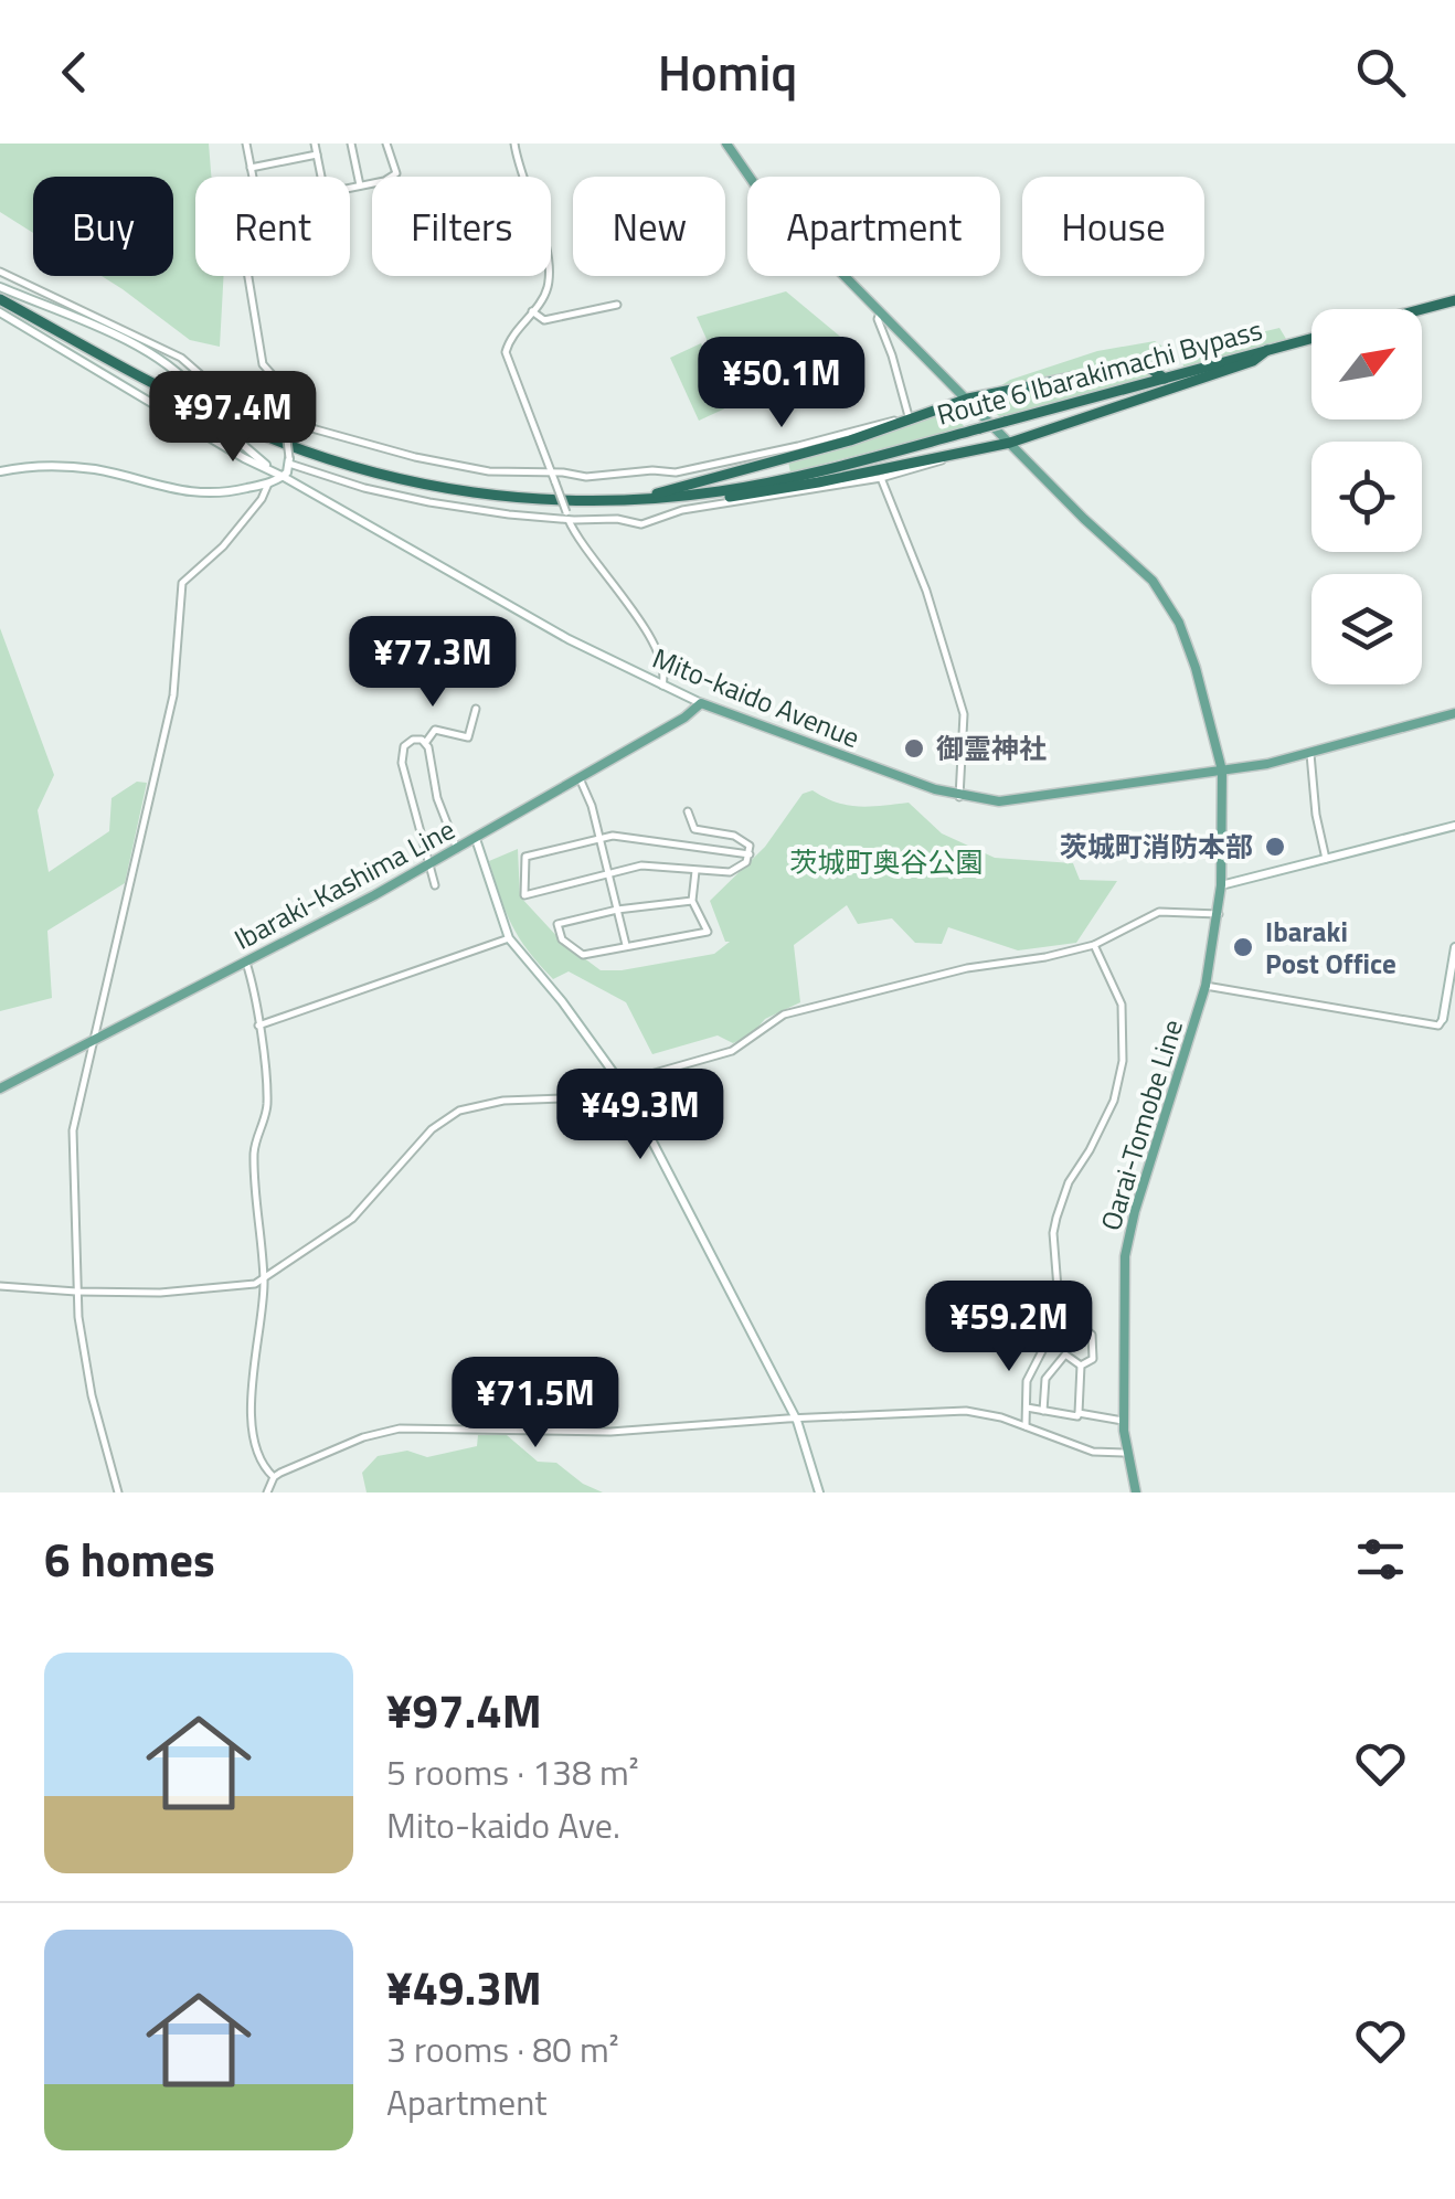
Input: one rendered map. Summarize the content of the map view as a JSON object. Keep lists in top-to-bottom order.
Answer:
{
  "streets": {
    "highway": ["Route 6 Ibarakimachi Bypass"],
    "main road": ["Mito-kaido Avenue", "Ibaraki-Kashima Line", "Oarai-Tomobe Line"]
  },
  "crossings": [
    ["Mito-kaido Avenue", "Ibaraki-Kashima Line"],
    ["Mito-kaido Avenue", "Oarai-Tomobe Line"]
  ],
  "parks": ["茨城町奥谷公園"],
  "places": ["御霊神社", "茨城町消防本部", "Ibaraki Post Office"],
  "north": "top right",
  "page": {
    "header": "Homiq",
    "chip": [
      "Buy",
      "Rent",
      "Filters",
      "New",
      "Apartment",
      "House"
    ],
    "price": [
      "¥50.1M",
      "¥97.4M",
      "¥77.3M",
      "¥49.3M",
      "¥59.2M",
      "¥71.5M"
    ],
    "heading": "6 homes",
    "list": [
      {
        "name": "¥97.4M",
        "note": "5 rooms · 138 m² · Mito-kaido Ave."
      },
      {
        "name": "¥49.3M",
        "note": "3 rooms · 80 m² · Apartment"
      }
    ]
  }
}
